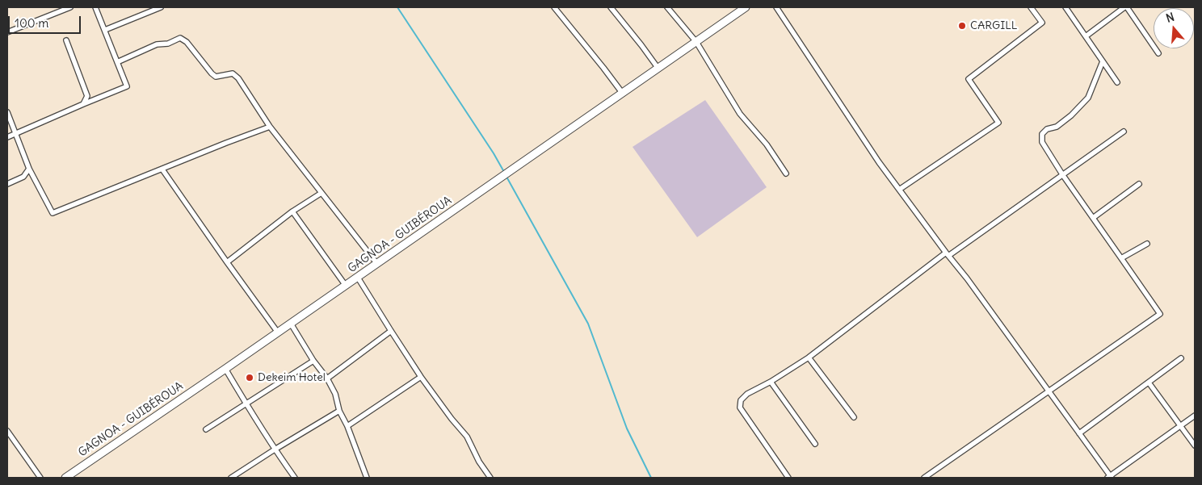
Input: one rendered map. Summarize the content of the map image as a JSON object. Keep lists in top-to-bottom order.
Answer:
{
  "streets": {
    "main road": ["GAGNOA - GUIBÉROUA"]
  },
  "places": ["CARGILL", "Dekeim Hotel"],
  "scale_bar": "100 m",
  "north": "top"
}
